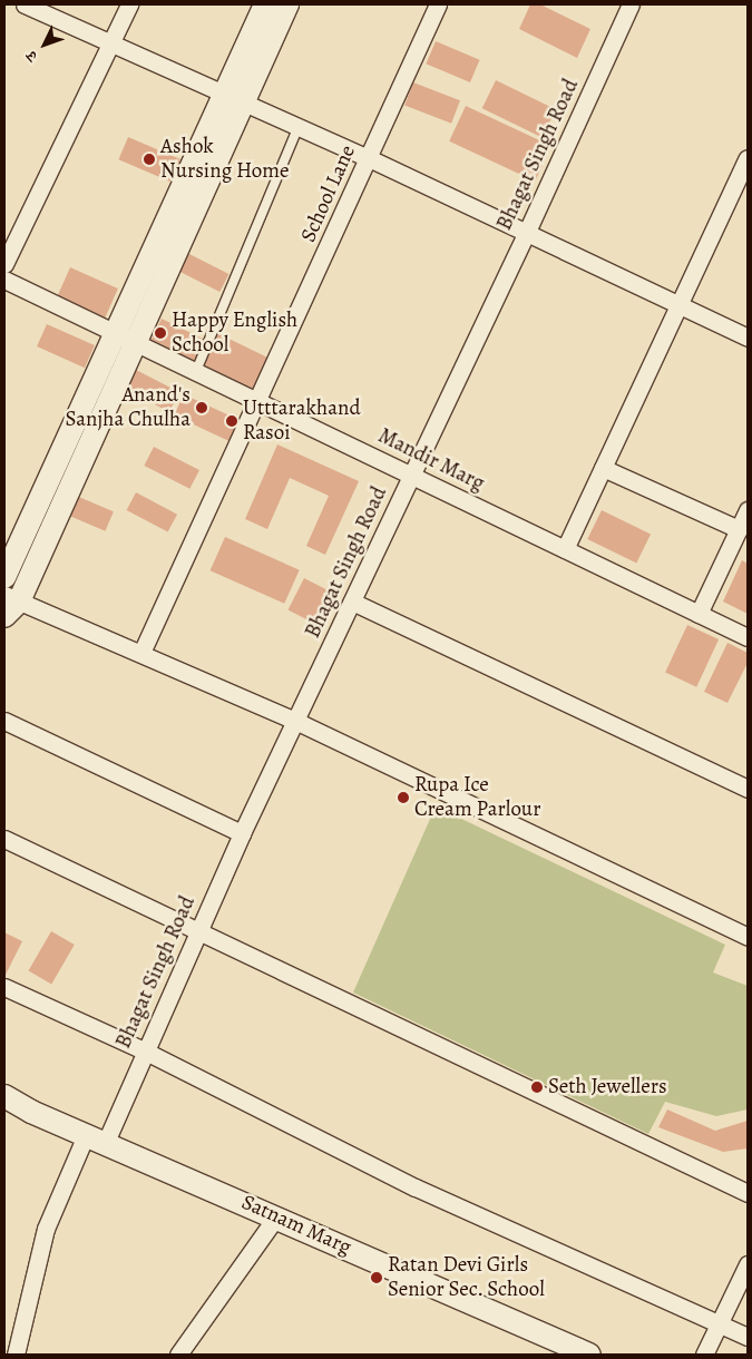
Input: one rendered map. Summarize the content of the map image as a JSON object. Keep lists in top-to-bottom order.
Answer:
{
  "streets": {
    "street": [
      "Bhagat Singh Road",
      "School Lane",
      "Mandir Marg",
      "Satnam Marg"
    ]
  },
  "crossings": [
    ["Bhagat Singh Road", "Mandir Marg"],
    ["Bhagat Singh Road", "Satnam Marg"],
    ["School Lane", "Mandir Marg"]
  ],
  "places": [
    "Ashok Nursing Home",
    "Happy English School",
    "Anand's Sanjha Chulha",
    "Utttarakhand Rasoi",
    "Rupa Ice Cream Parlour",
    "Seth Jewellers",
    "Ratan Devi Girls Senior Sec. School"
  ],
  "north": "bottom left"
}
